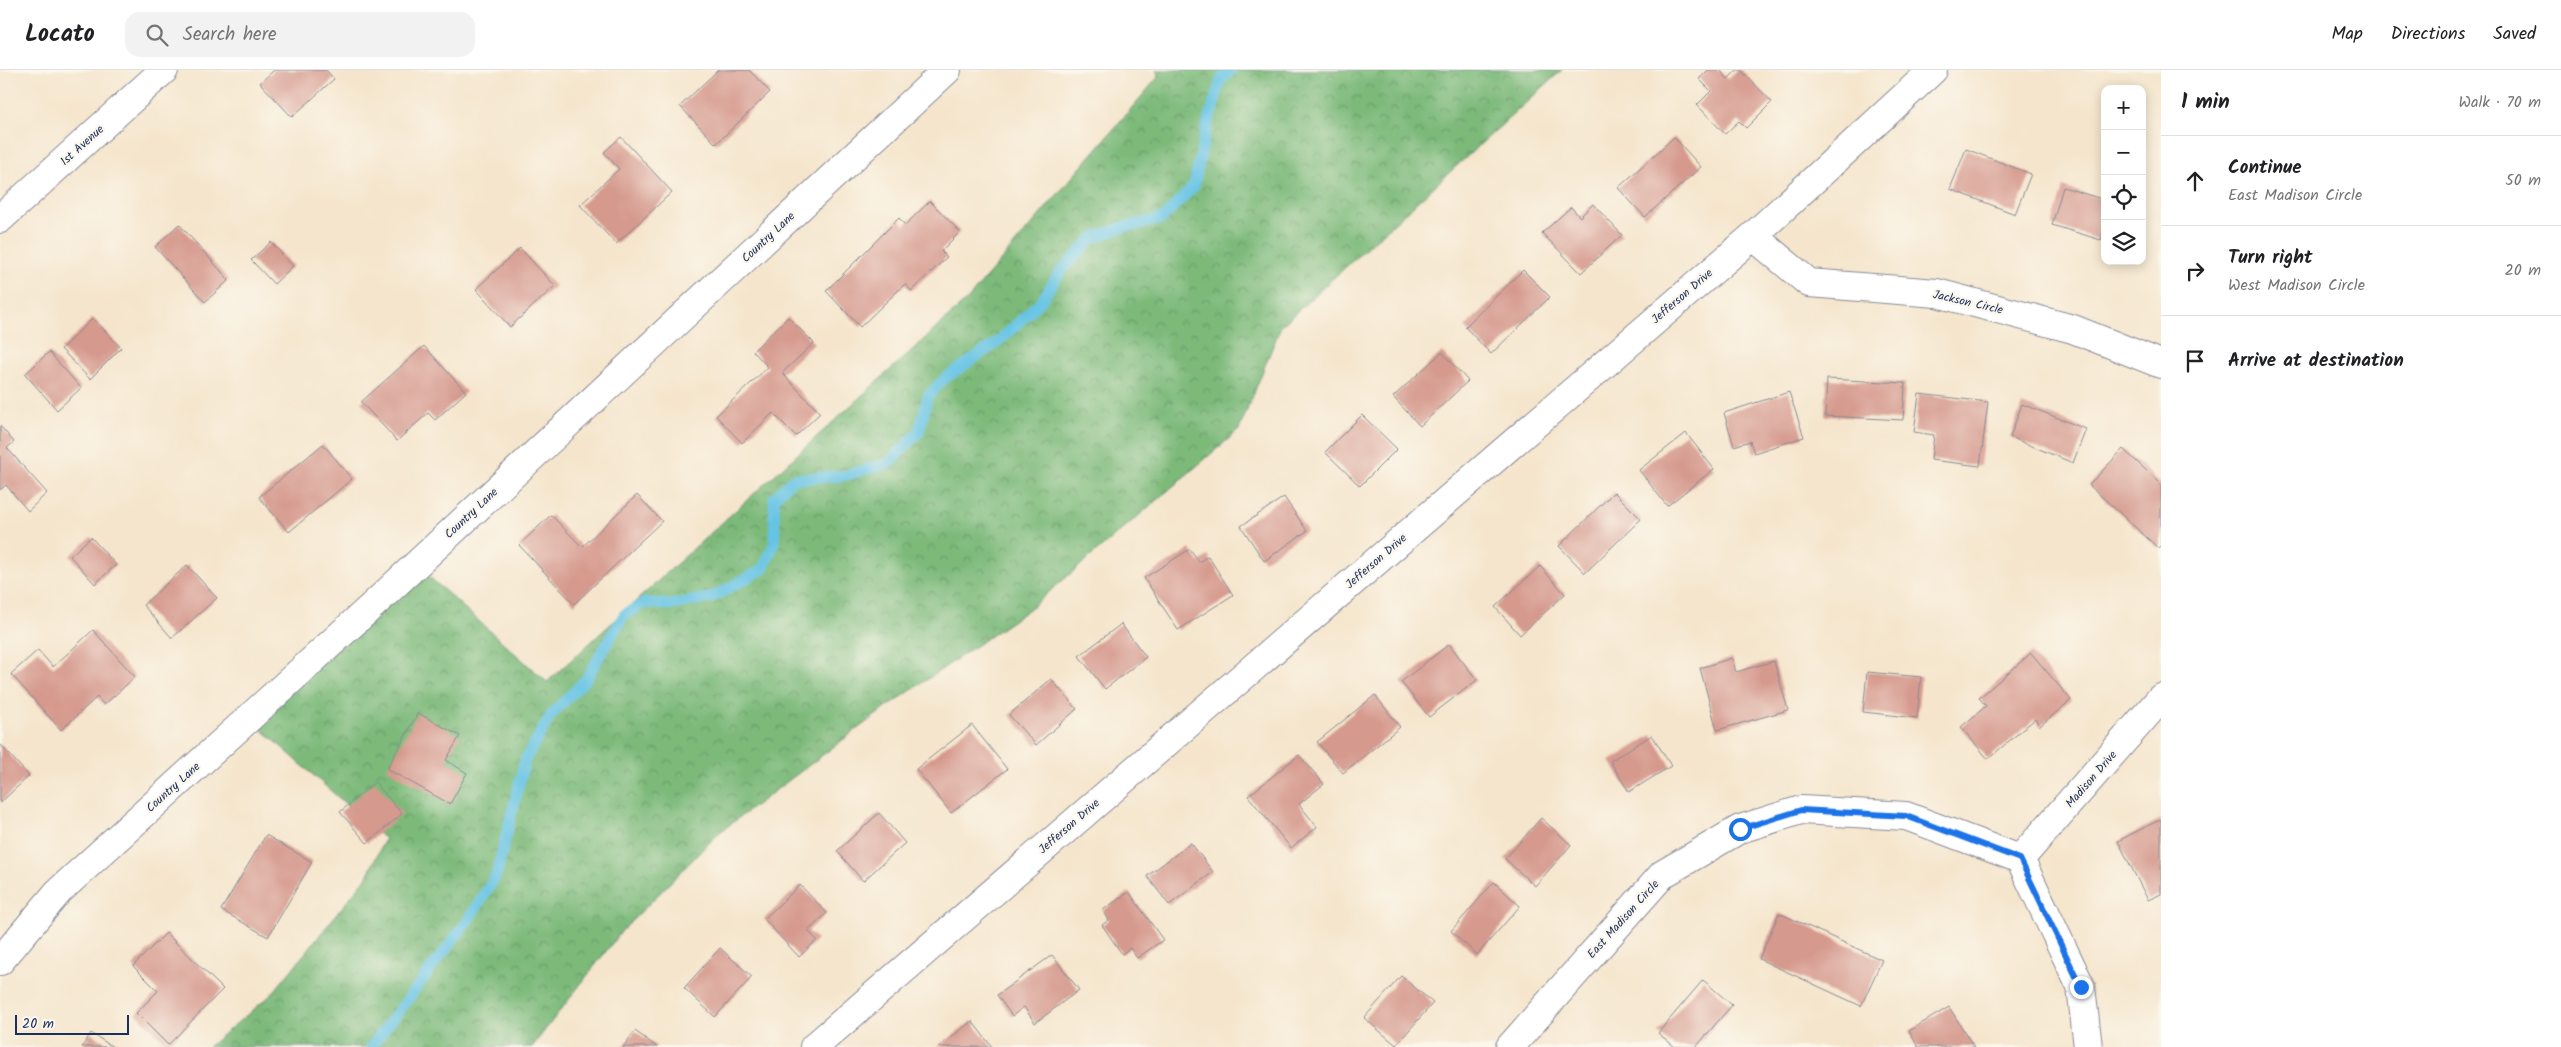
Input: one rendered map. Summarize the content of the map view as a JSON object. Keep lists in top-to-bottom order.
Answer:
{
  "streets": {
    "street": [
      "1st Avenue",
      "Country Lane",
      "Jefferson Drive",
      "Jackson Circle",
      "Madison Drive",
      "East Madison Circle"
    ]
  },
  "crossings": [
    ["Jefferson Drive", "Jackson Circle"],
    ["Madison Drive", "East Madison Circle"]
  ],
  "scale_bar": "20 m",
  "page": {
    "header": "Locato",
    "search": "Search here",
    "nav": ["Map", "Directions", "Saved"],
    "heading": ["1 min", "Walk · 70 m"],
    "map_buttons": ["+", "−"],
    "list": [
      ["Continue", "East Madison Circle", "50 m"],
      ["Turn right", "West Madison Circle", "20 m"],
      "Arrive at destination"
    ],
    "scale": "20 m"
  }
}
